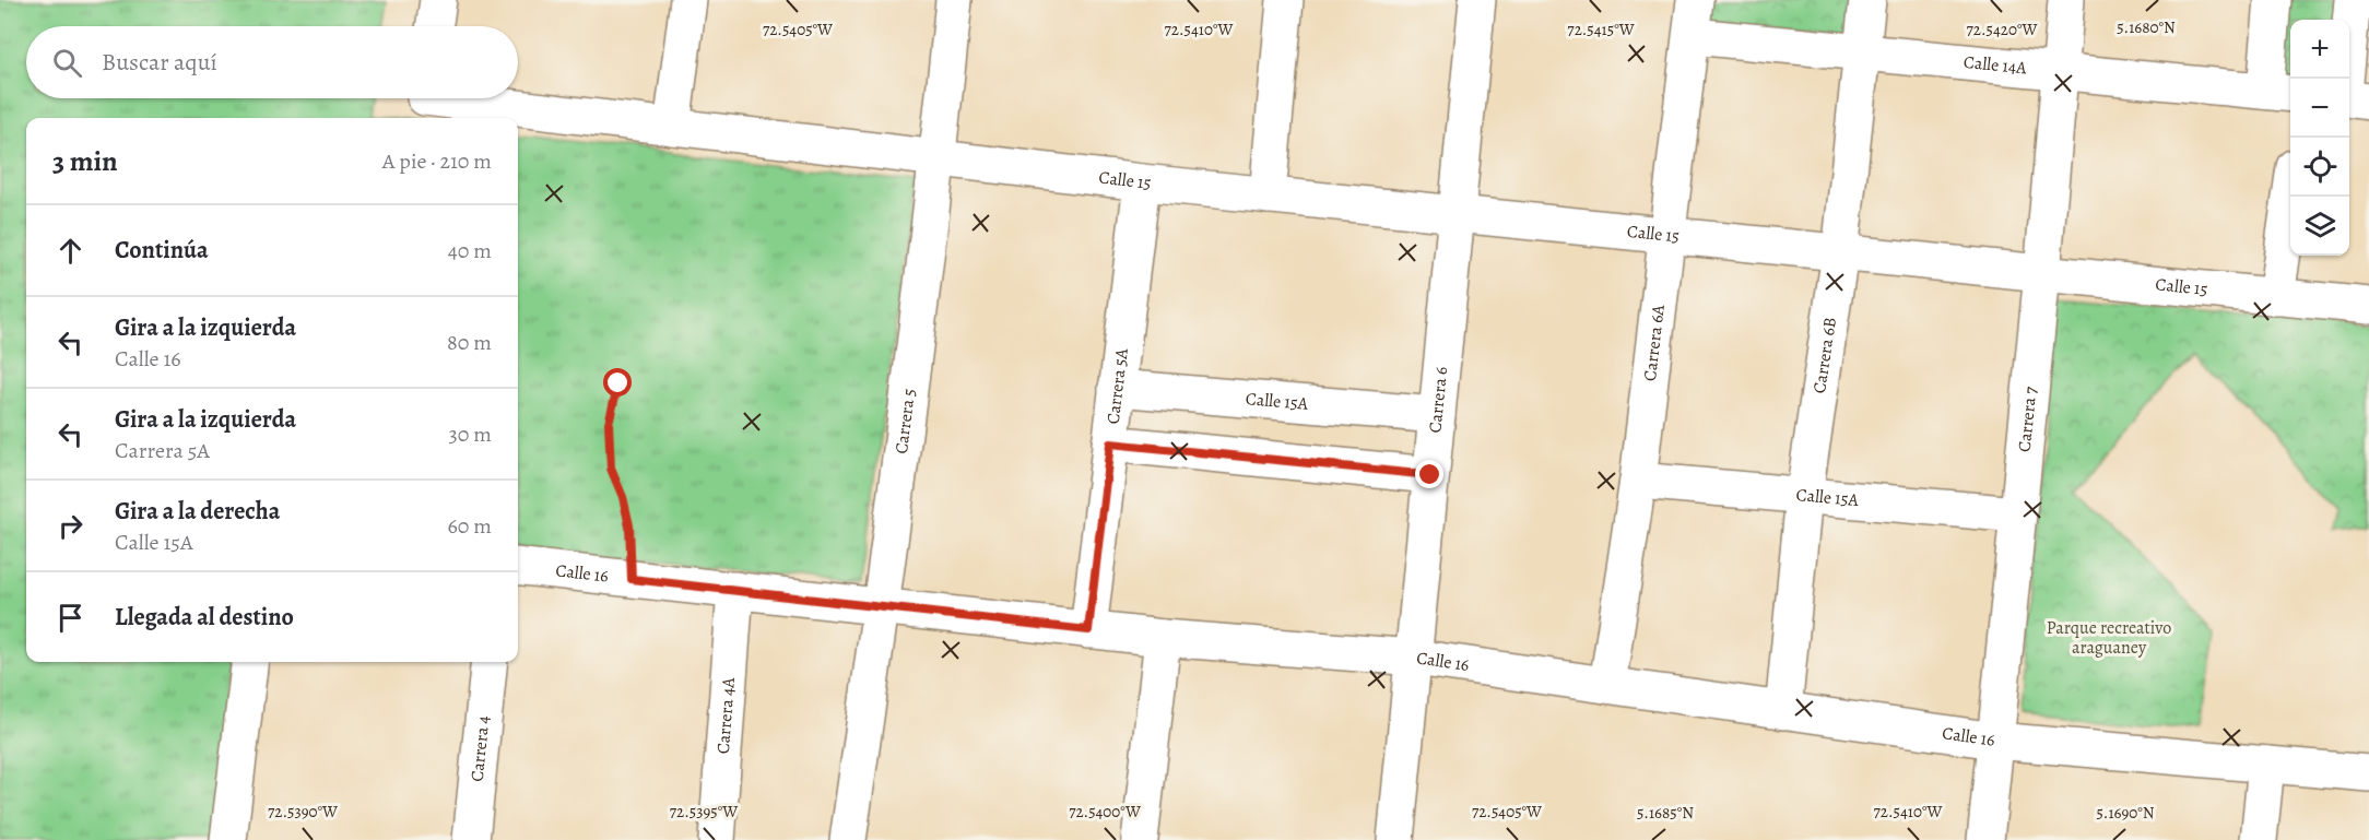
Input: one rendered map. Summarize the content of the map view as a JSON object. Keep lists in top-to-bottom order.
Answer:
{
  "streets": {
    "street": [
      "Calle 14A",
      "Calle 15",
      "Carrera 6A",
      "Carrera 6B",
      "Carrera 5A",
      "Calle 15A",
      "Carrera 6",
      "Carrera 5",
      "Carrera 7",
      "Calle 16",
      "Carrera 4A",
      "Carrera 4"
    ]
  },
  "crossings": [
    ["Calle 14A", "Carrera 6A"],
    ["Calle 14A", "Carrera 6B"],
    ["Calle 14A", "Carrera 7"],
    ["Calle 15", "Carrera 6A"],
    ["Calle 15", "Carrera 6B"],
    ["Calle 15", "Carrera 5A"],
    ["Calle 15", "Carrera 6"],
    ["Calle 15", "Carrera 5"],
    ["Calle 15", "Carrera 7"],
    ["Carrera 6A", "Calle 15A"],
    ["Carrera 6A", "Calle 16"],
    ["Carrera 6B", "Calle 15A"],
    ["Carrera 6B", "Calle 16"],
    ["Carrera 5A", "Calle 15A"],
    ["Carrera 5A", "Calle 16"],
    ["Calle 15A", "Carrera 6"],
    ["Calle 15A", "Carrera 7"],
    ["Carrera 6", "Calle 16"],
    ["Carrera 5", "Calle 16"],
    ["Carrera 7", "Calle 16"],
    ["Calle 16", "Carrera 4A"]
  ],
  "parks": ["Parque recreativo araguaney"],
  "page": {
    "map_buttons": ["+", "−"],
    "search": "Buscar aquí",
    "heading": ["3 min", "A pie · 210 m"],
    "list": [
      ["Continúa", "40 m"],
      ["Gira a la izquierda", "Calle 16", "80 m"],
      ["Gira a la izquierda", "Carrera 5A", "30 m"],
      ["Gira a la derecha", "Calle 15A", "60 m"],
      "Llegada al destino"
    ]
  },
  "coordinates": [
    "5.1680°N",
    "72.5420°W",
    "72.5405°W",
    "72.5415°W",
    "72.5410°W",
    "72.5390°W",
    "72.5395°W",
    "72.5400°W",
    "5.1685°N",
    "5.1690°N"
  ]
}
